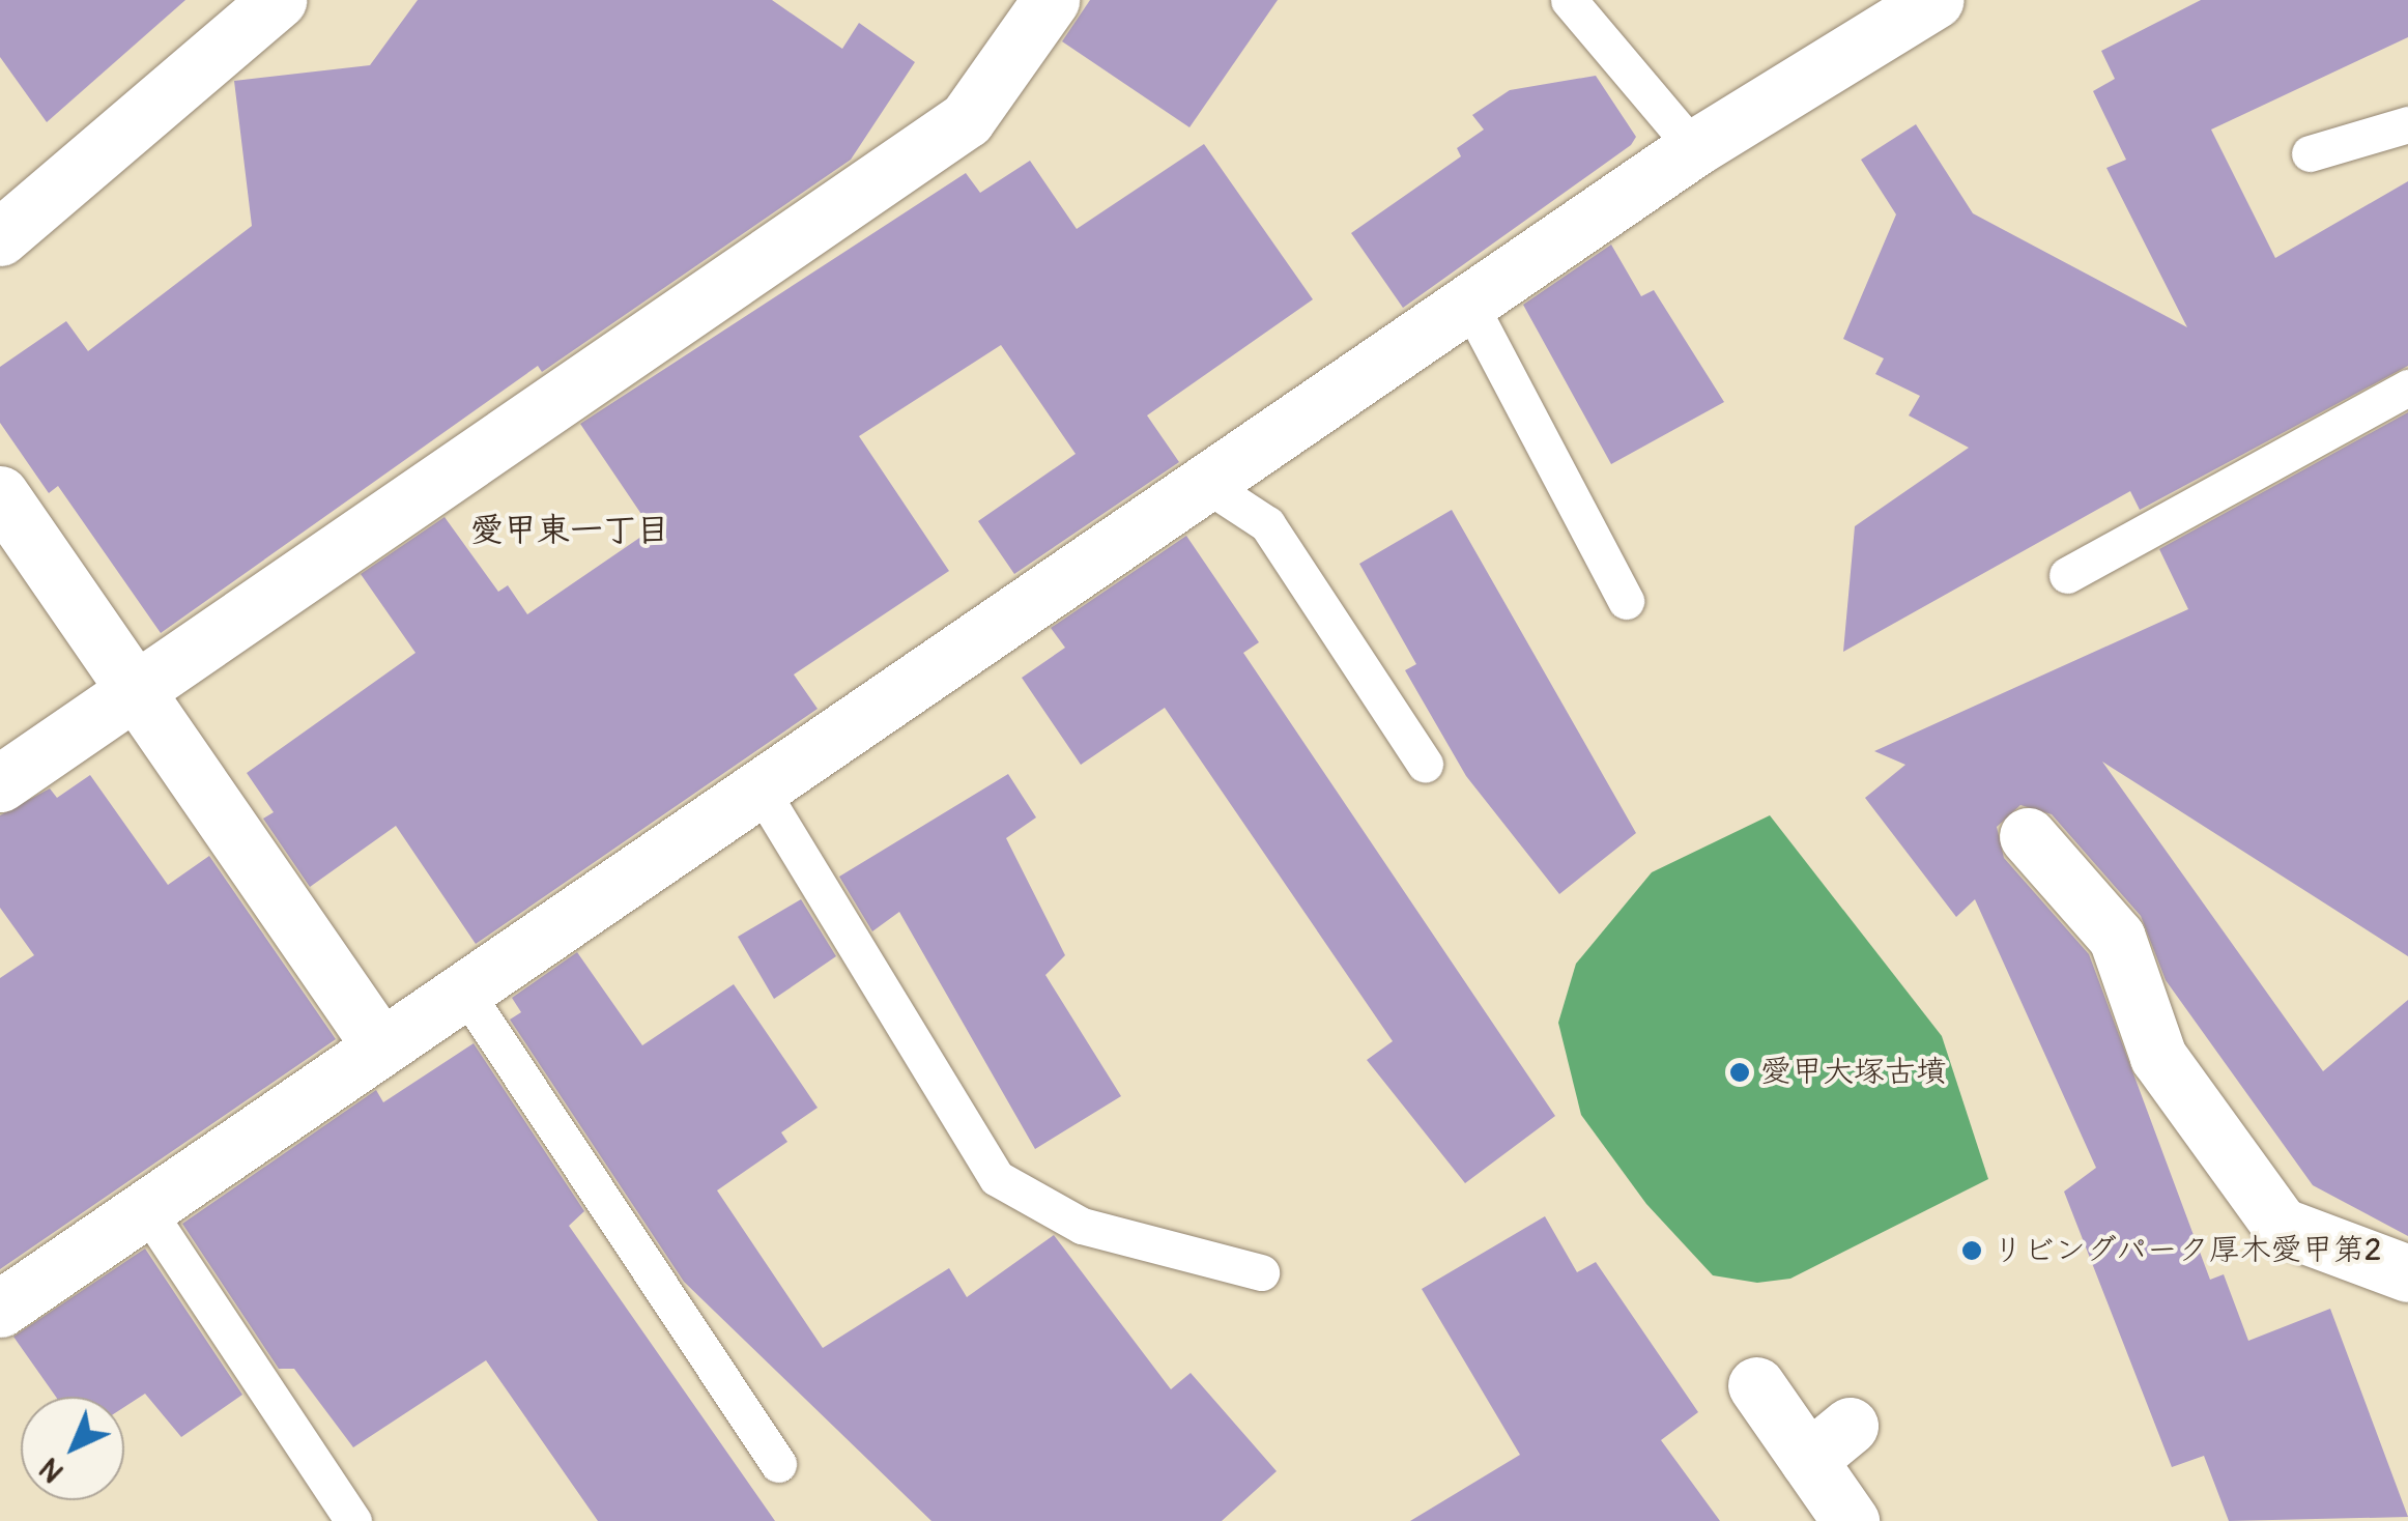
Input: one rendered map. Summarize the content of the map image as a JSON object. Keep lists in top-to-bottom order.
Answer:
{
  "districts": ["愛甲東一丁目"],
  "places": ["愛甲大塚古墳", "リビングパーク厚木愛甲第2"],
  "north": "bottom left"
}
